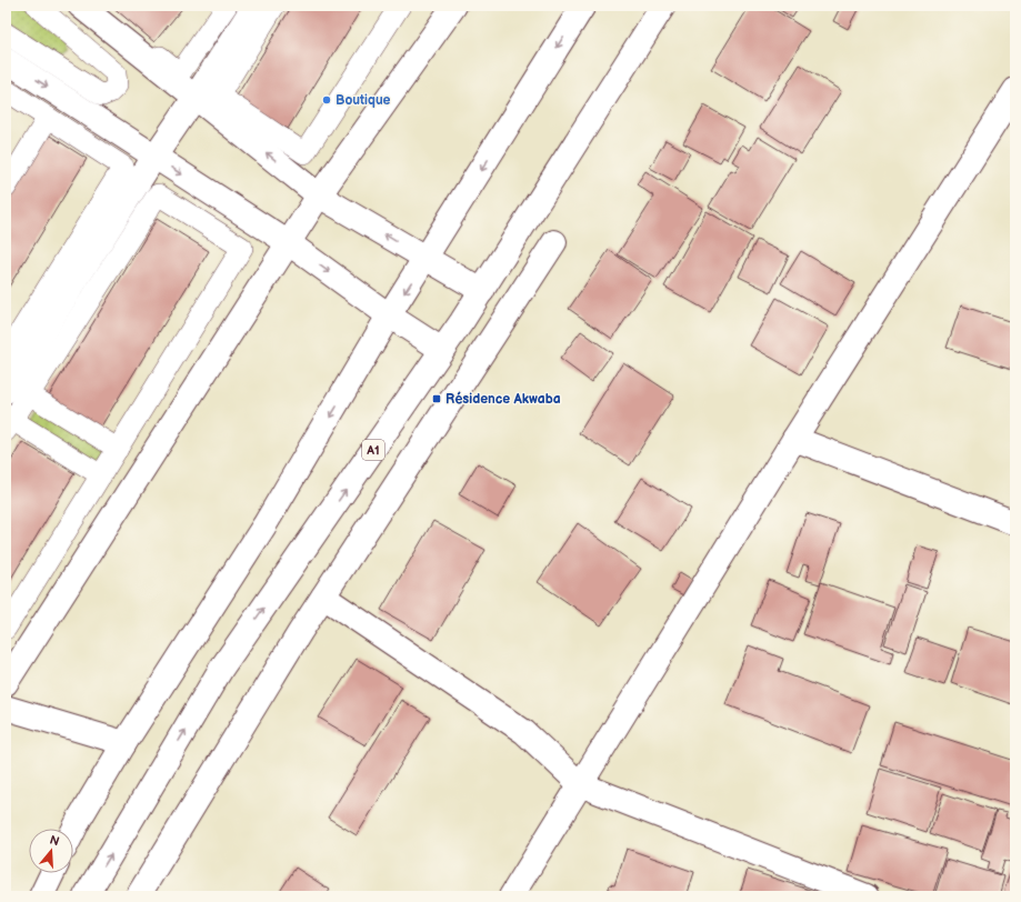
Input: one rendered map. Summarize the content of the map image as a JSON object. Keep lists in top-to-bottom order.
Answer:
{
  "streets": {
    "street": ["A1"]
  },
  "places": {
    "other": ["Boutique"],
    "transit": ["Résidence Akwaba"]
  },
  "north": "top"
}
